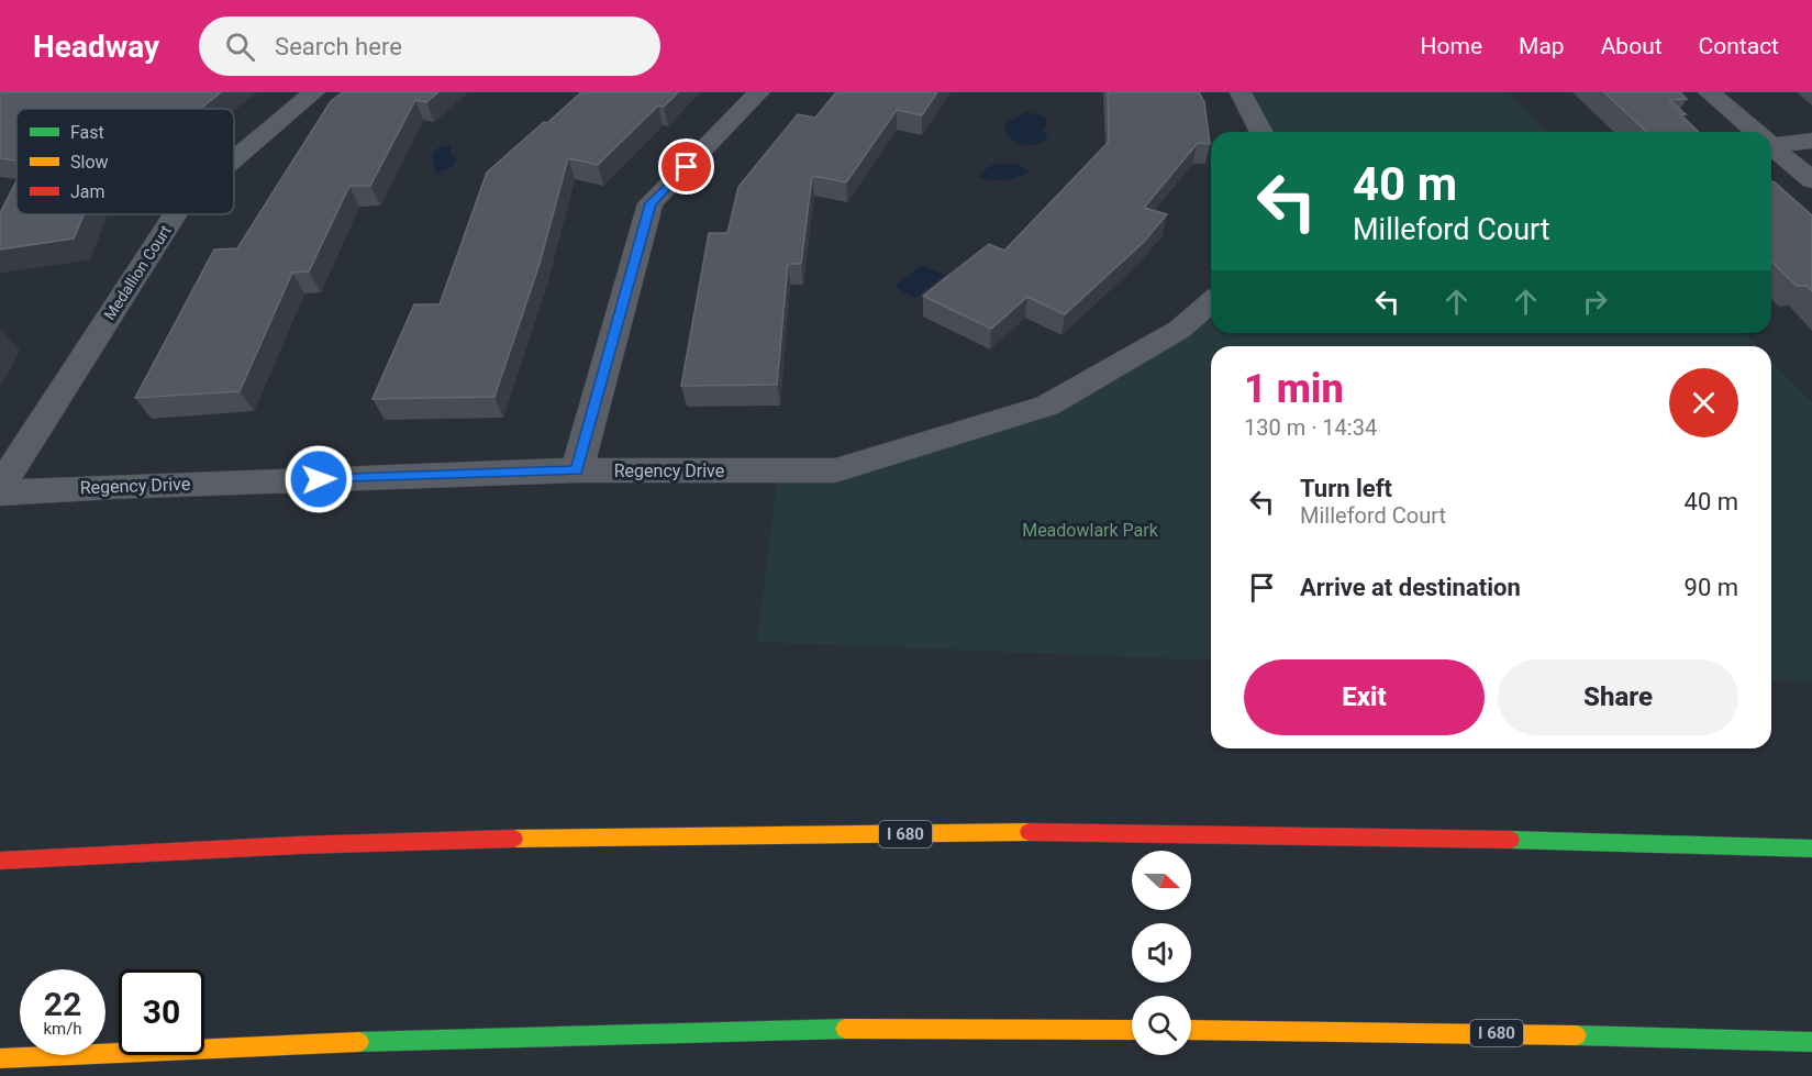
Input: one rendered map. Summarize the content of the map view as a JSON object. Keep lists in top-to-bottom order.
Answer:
{
  "streets": {
    "highway": ["I 680"],
    "street": ["Medallion Court", "Regency Drive"]
  },
  "parks": ["Meadowlark Park"],
  "legend": ["Fast", "Slow", "Jam"],
  "north": "right",
  "page": {
    "header": "Headway",
    "search": "Search here",
    "nav": [
      "Home",
      "Map",
      "About",
      "Contact"
    ],
    "turn": ["40 m", "Milleford Court"],
    "heading": ["1 min", "130 m · 14:34"],
    "list": [
      {
        "name": "Turn left",
        "note": "Milleford Court",
        "value": "40 m"
      },
      {
        "name": "Arrive at destination",
        "value": "90 m"
      }
    ],
    "buttons": ["Exit", "Share"],
    "speed": "22 km/h",
    "limit": "30"
  }
}
